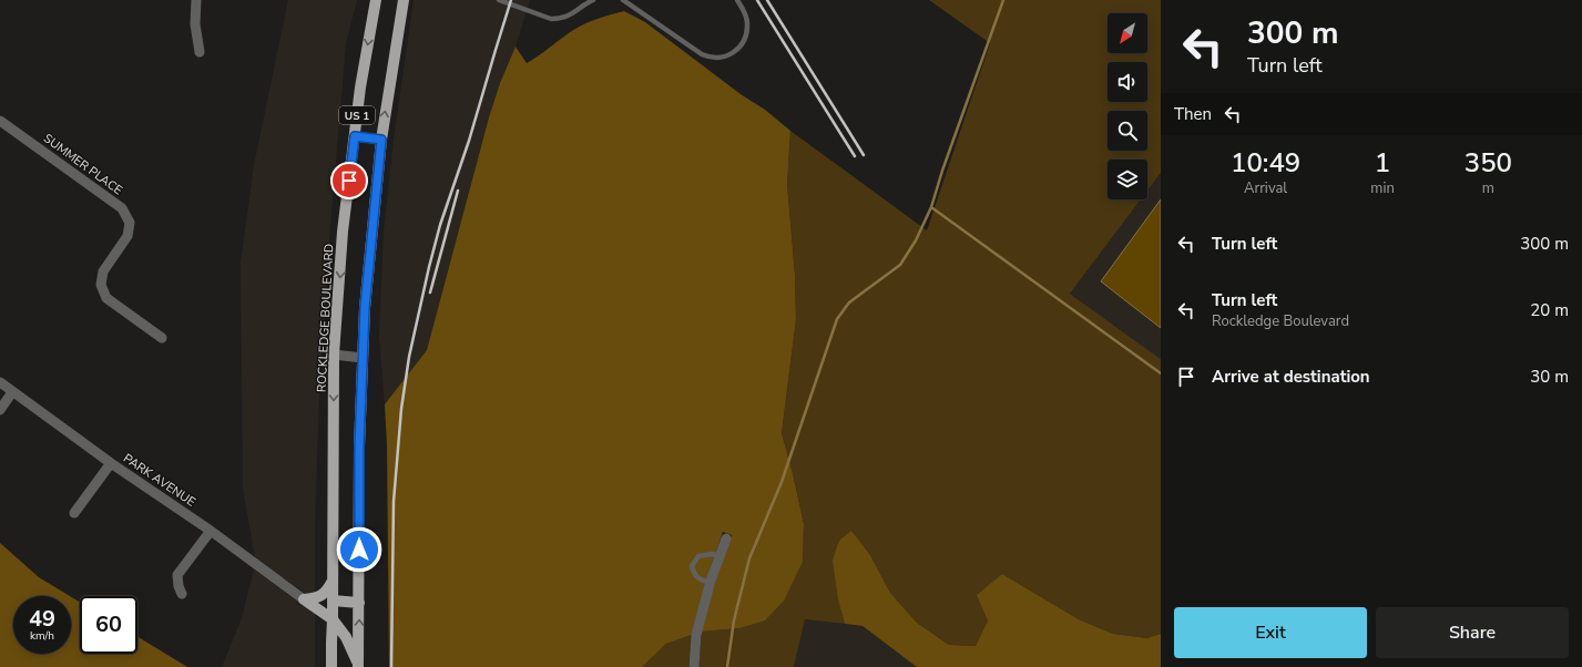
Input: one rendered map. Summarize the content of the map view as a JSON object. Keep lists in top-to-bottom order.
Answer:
{
  "streets": {
    "main road": ["US 1", "ROCKLEDGE BOULEVARD"],
    "street": ["SUMMER PLACE", "PARK AVENUE"]
  },
  "north": "bottom left",
  "page": {
    "turn": ["300 m", "Turn left"],
    "then": "Then",
    "eta": [
      "10:49",
      "Arrival",
      "1",
      "min",
      "350",
      "m"
    ],
    "list": [
      {
        "name": "Turn left",
        "value": "300 m"
      },
      {
        "name": "Turn left",
        "note": "Rockledge Boulevard",
        "value": "20 m"
      },
      {
        "name": "Arrive at destination",
        "value": "30 m"
      }
    ],
    "speed": "49 km/h",
    "limit": "60",
    "buttons": ["Exit", "Share"]
  }
}
